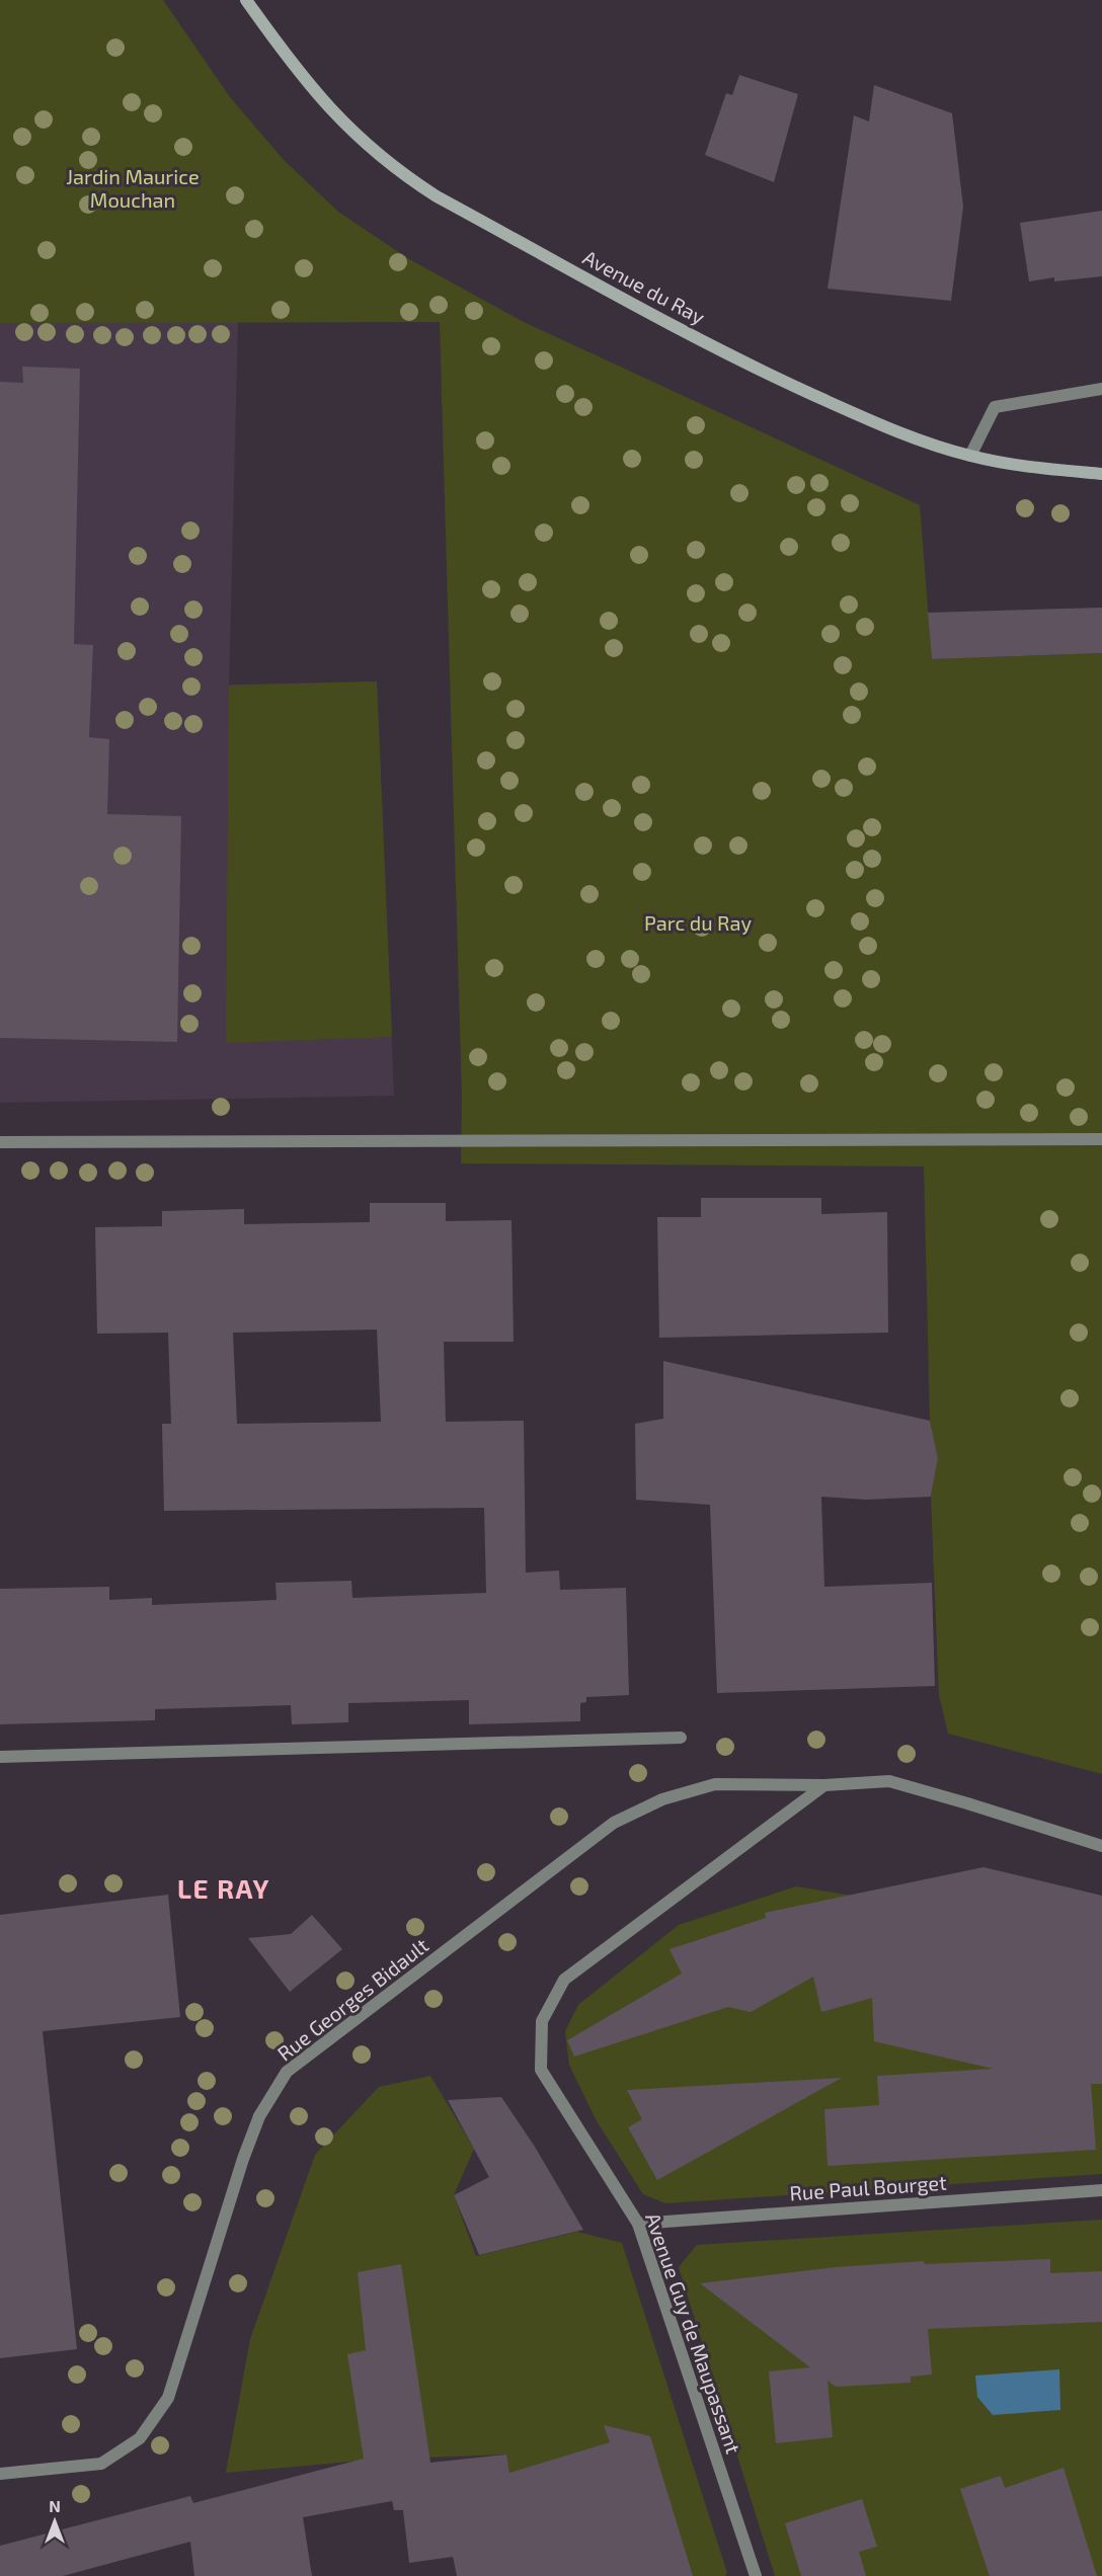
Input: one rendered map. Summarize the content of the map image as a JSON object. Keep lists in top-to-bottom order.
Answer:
{
  "streets": {
    "main road": ["Avenue du Ray"],
    "street": ["Rue Georges Bidault", "Rue Paul Bourget", "Avenue Guy de Maupassant"]
  },
  "crossings": [
    ["Rue Georges Bidault", "Avenue Guy de Maupassant"],
    ["Rue Paul Bourget", "Avenue Guy de Maupassant"]
  ],
  "districts": ["LE RAY"],
  "parks": ["Jardin Maurice Mouchan", "Parc du Ray"],
  "north": "top"
}
